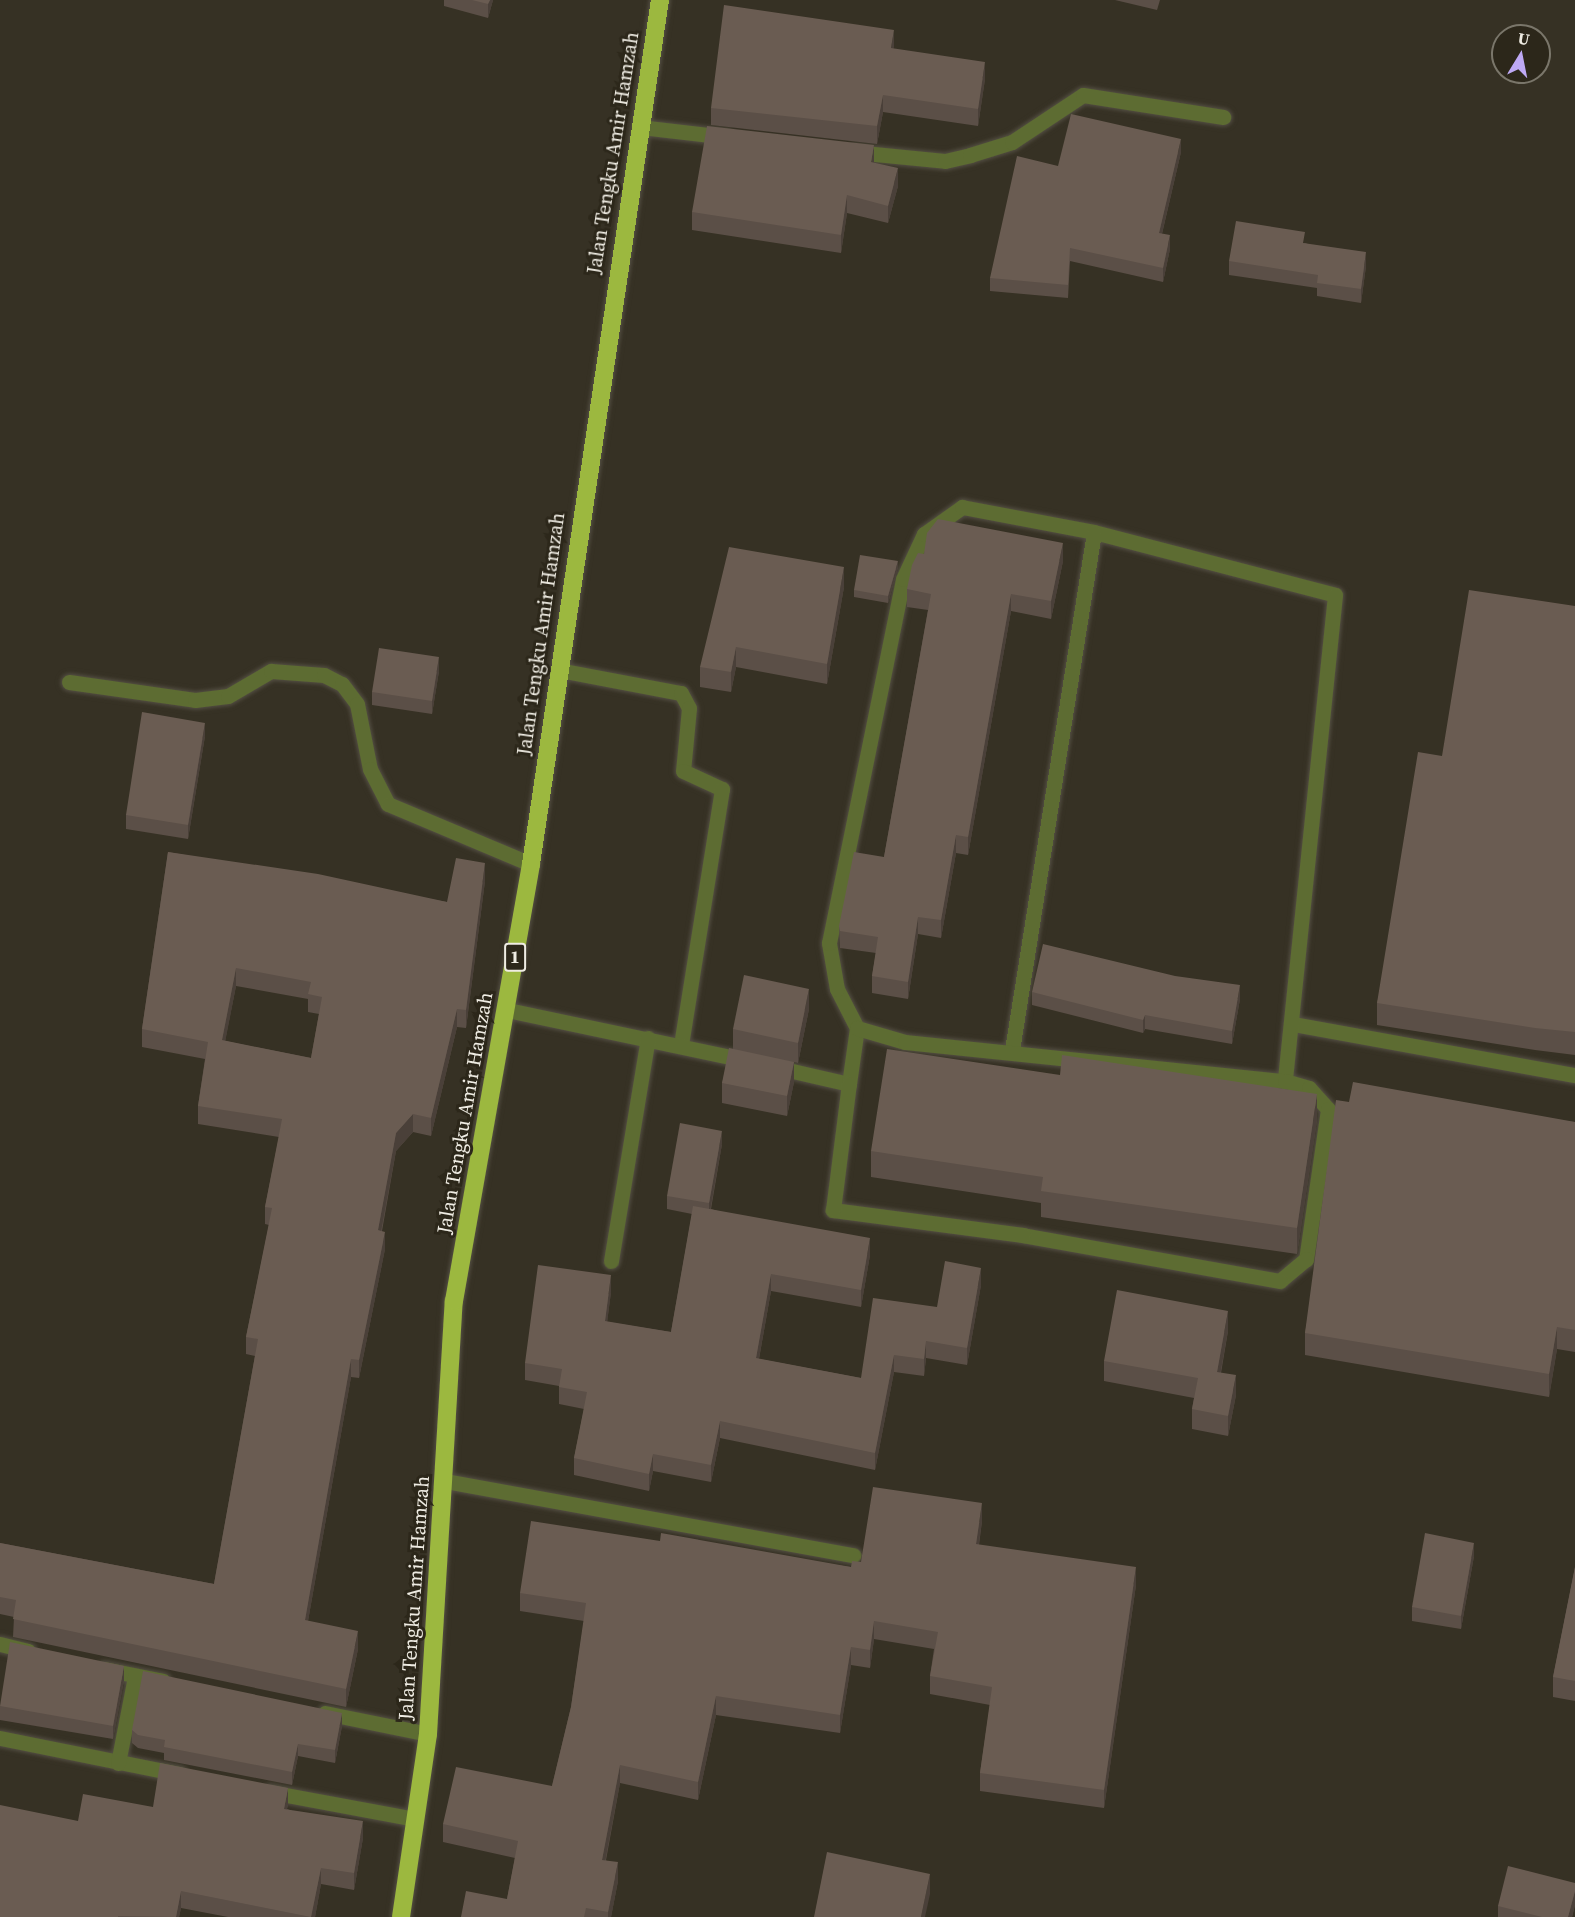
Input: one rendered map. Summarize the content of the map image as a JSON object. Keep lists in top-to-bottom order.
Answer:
{
  "streets": {
    "highway": ["Jalan Tengku Amir Hamzah", "1"]
  },
  "north": "top"
}
